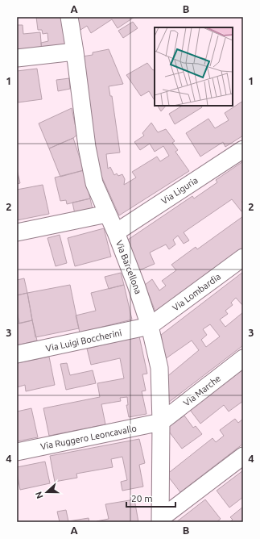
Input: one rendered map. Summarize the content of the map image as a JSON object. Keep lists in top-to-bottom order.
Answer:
{
  "streets": {
    "street": [
      "Via Liguria",
      "Via Barcellona",
      "Via Lombardia",
      "Via Luigi Boccherini",
      "Via Marche",
      "Via Ruggero Leoncavallo"
    ]
  },
  "crossings": [
    ["Via Liguria", "Via Barcellona"],
    ["Via Barcellona", "Via Lombardia"],
    ["Via Barcellona", "Via Luigi Boccherini"],
    ["Via Barcellona", "Via Marche"],
    ["Via Barcellona", "Via Ruggero Leoncavallo"],
    ["Via Lombardia", "Via Luigi Boccherini"],
    ["Via Marche", "Via Ruggero Leoncavallo"]
  ],
  "scale_bar": "20 m",
  "north": "left",
  "grid": {
    "columns": ["A", "B"],
    "rows": [
      "1",
      "2",
      "3",
      "4"
    ]
  }
}
